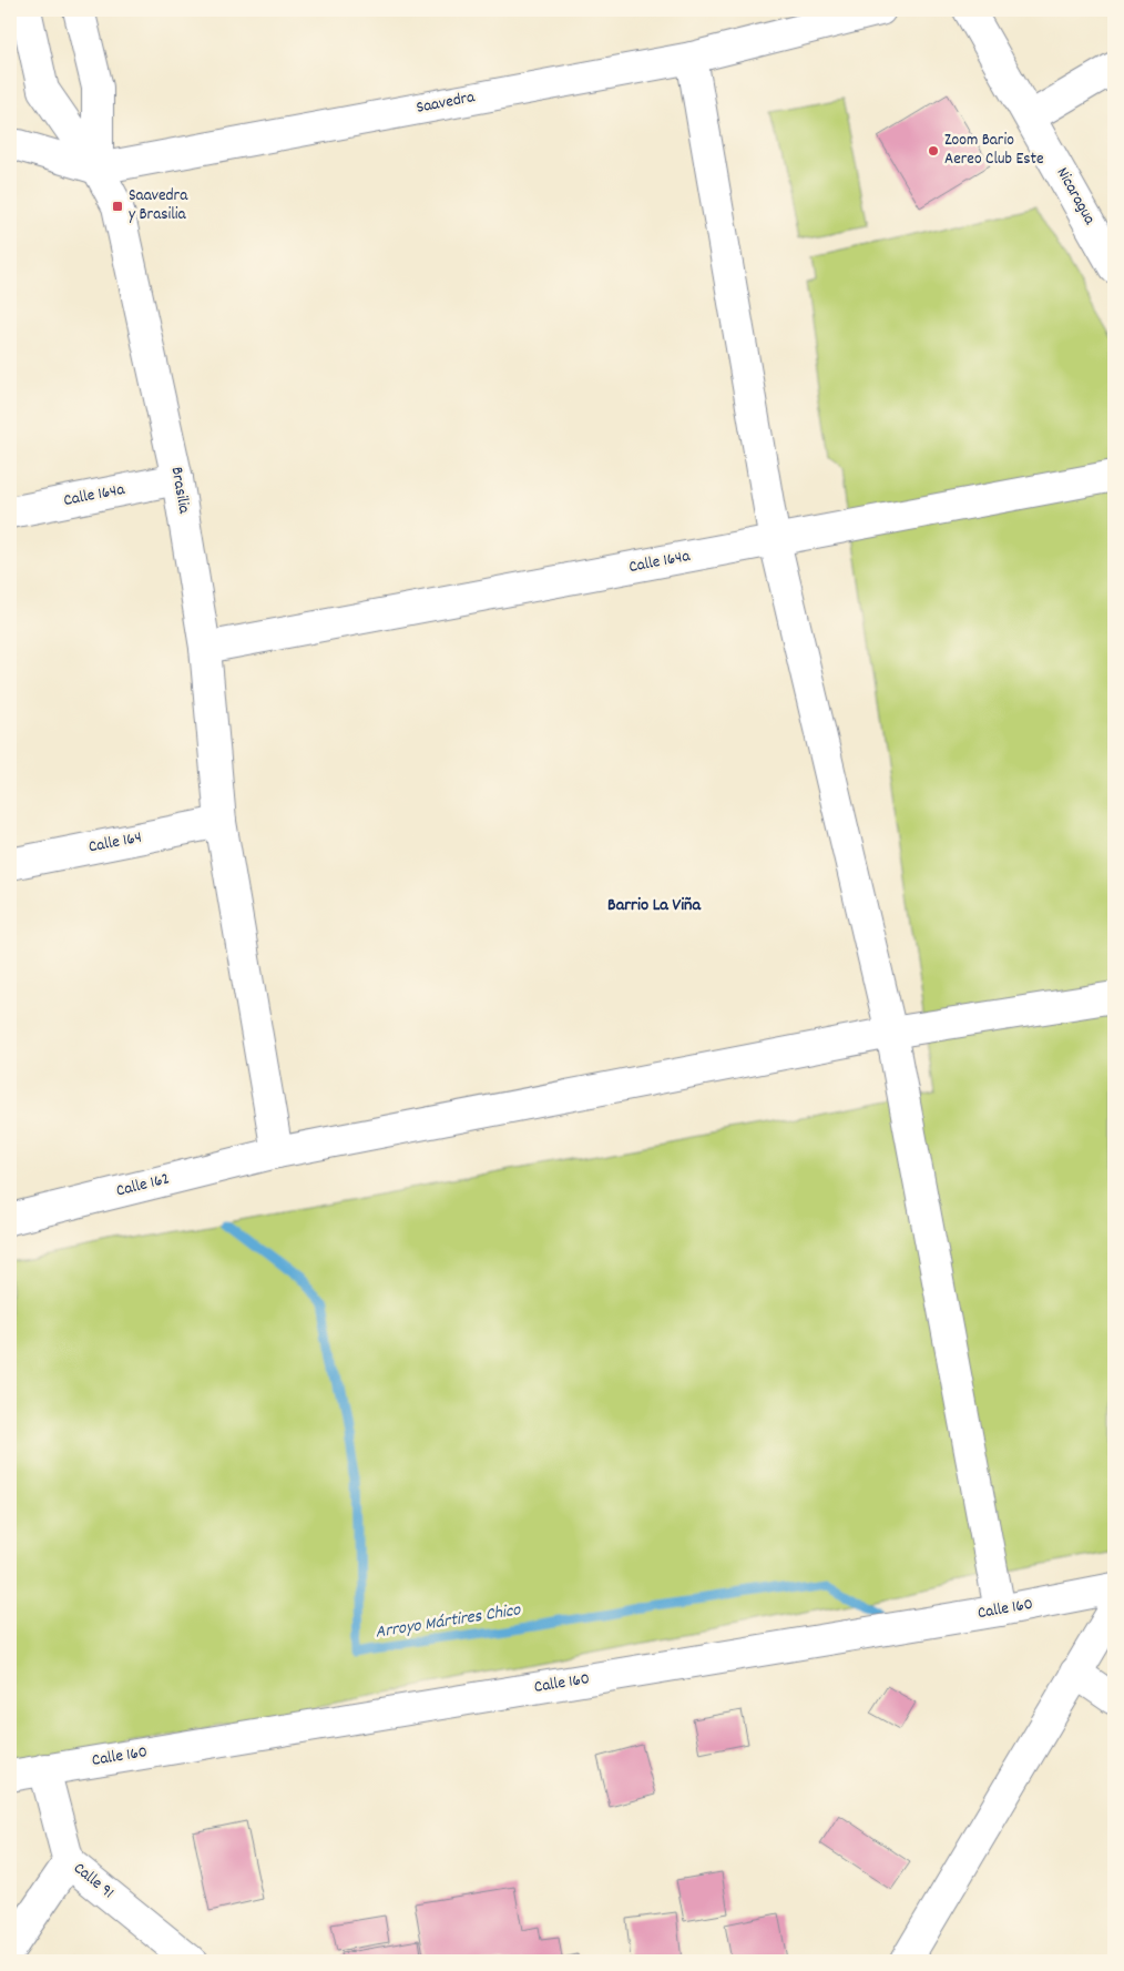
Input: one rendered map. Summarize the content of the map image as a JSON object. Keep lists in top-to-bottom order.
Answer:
{
  "streets": {
    "street": [
      "Saavedra",
      "Nicaragua",
      "Brasilia",
      "Calle 164a",
      "Calle 164",
      "Calle 162",
      "Calle 160",
      "Calle 91"
    ]
  },
  "crossings": [
    ["Saavedra", "Brasilia"],
    ["Brasilia", "Calle 164a"],
    ["Brasilia", "Calle 164"],
    ["Brasilia", "Calle 162"],
    ["Calle 160", "Calle 91"]
  ],
  "districts": ["Barrio La Viña"],
  "water": ["Arroyo Mártires Chico"],
  "places": {
    "other": ["Zoom Bario Aereo Club Este"],
    "transit": ["Saavedra y Brasilia"]
  }
}
